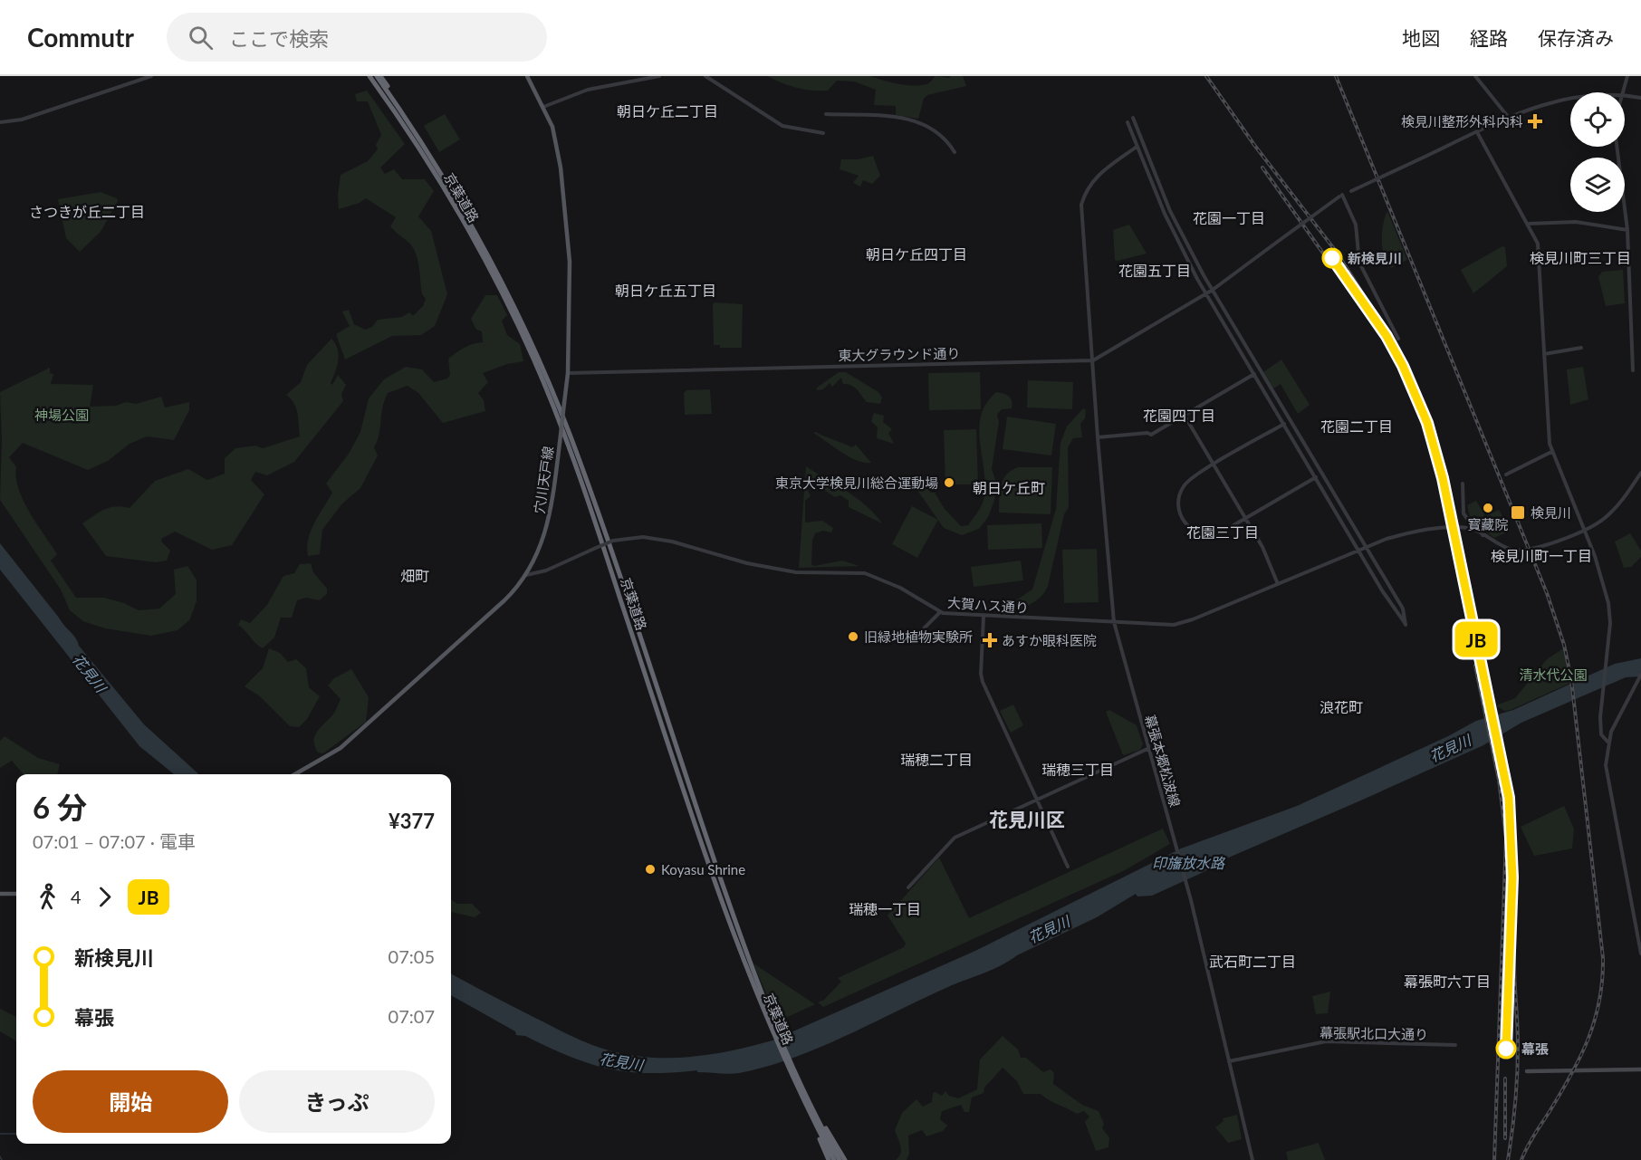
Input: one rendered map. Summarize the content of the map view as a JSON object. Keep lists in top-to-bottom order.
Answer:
{
  "streets": {
    "highway": ["京葉道路"],
    "main road": ["穴川天戸線"],
    "street": [
      "東大グラウンド通り",
      "大賀ハス通り",
      "幕張本郷松波線",
      "幕張駅北口大通り"
    ]
  },
  "crossings": [
    ["東大グラウンド通り", "穴川天戸線"],
    ["東大グラウンド通り", "幕張本郷松波線"],
    ["穴川天戸線", "大賀ハス通り"],
    ["大賀ハス通り", "幕張本郷松波線"],
    ["幕張本郷松波線", "幕張駅北口大通り"]
  ],
  "districts": [
    "朝日ケ丘二丁目",
    "さつきが丘二丁目",
    "花園一丁目",
    "朝日ケ丘四丁目",
    "検見川町三丁目",
    "花園五丁目",
    "朝日ケ丘五丁目",
    "花園四丁目",
    "花園二丁目",
    "朝日ケ丘町",
    "花園三丁目",
    "検見川町一丁目",
    "畑町",
    "浪花町",
    "瑞穂二丁目",
    "瑞穂三丁目",
    "花見川区",
    "瑞穂一丁目",
    "武石町二丁目",
    "幕張町六丁目"
  ],
  "water": ["花見川", "印旛放水路"],
  "parks": ["神場公園", "清水代公園"],
  "places": {
    "health": ["検見川整形外科内科", "あすか眼科医院"],
    "other": [
      "新検見川",
      "東京大学検見川総合運動場",
      "寳藏院",
      "旧緑地植物実験所",
      "Koyasu Shrine",
      "幕張"
    ],
    "transit": ["検見川"]
  },
  "page": {
    "header": "Commutr",
    "search": "ここで検索",
    "nav": ["地図", "経路", "保存済み"],
    "on_map": "JB",
    "heading": ["6 分", "07:01 – 07:07 · 電車", "¥377"],
    "legs": ["4", "JB"],
    "list": [
      {
        "name": "新検見川",
        "value": "07:05"
      },
      {
        "name": "幕張",
        "value": "07:07"
      }
    ],
    "buttons": ["開始", "きっぷ"]
  }
}
